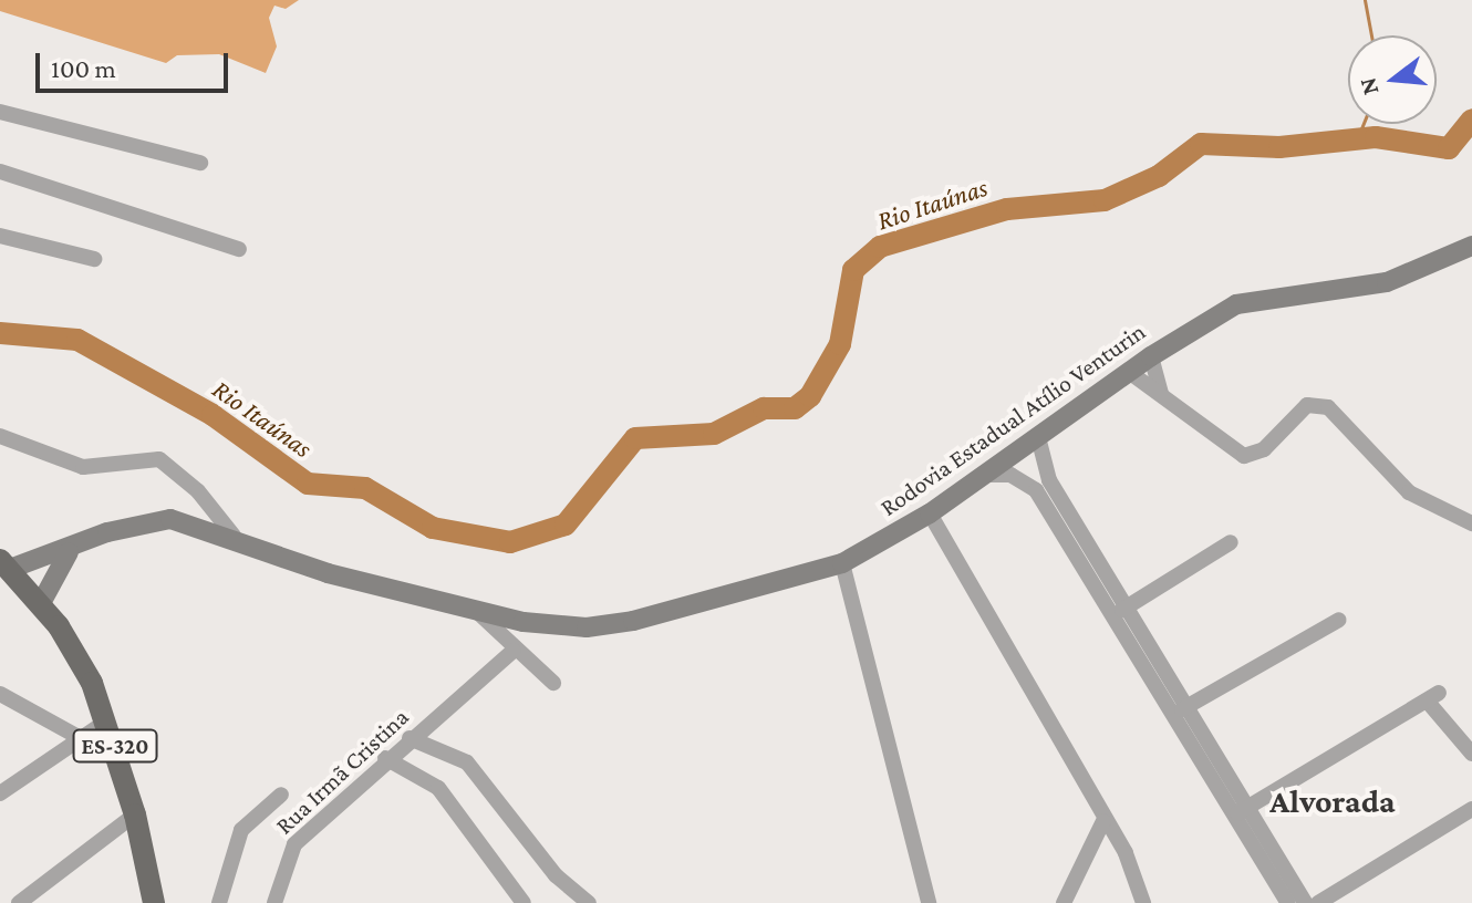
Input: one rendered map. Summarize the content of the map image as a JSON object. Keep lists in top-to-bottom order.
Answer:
{
  "streets": {
    "main road": ["Rodovia Estadual Atílio Venturin", "ES-320"],
    "street": ["Rua Irmã Cristina"]
  },
  "districts": ["Alvorada"],
  "water": ["Rio Itaúnas"],
  "scale_bar": "100 m",
  "north": "left"
}
